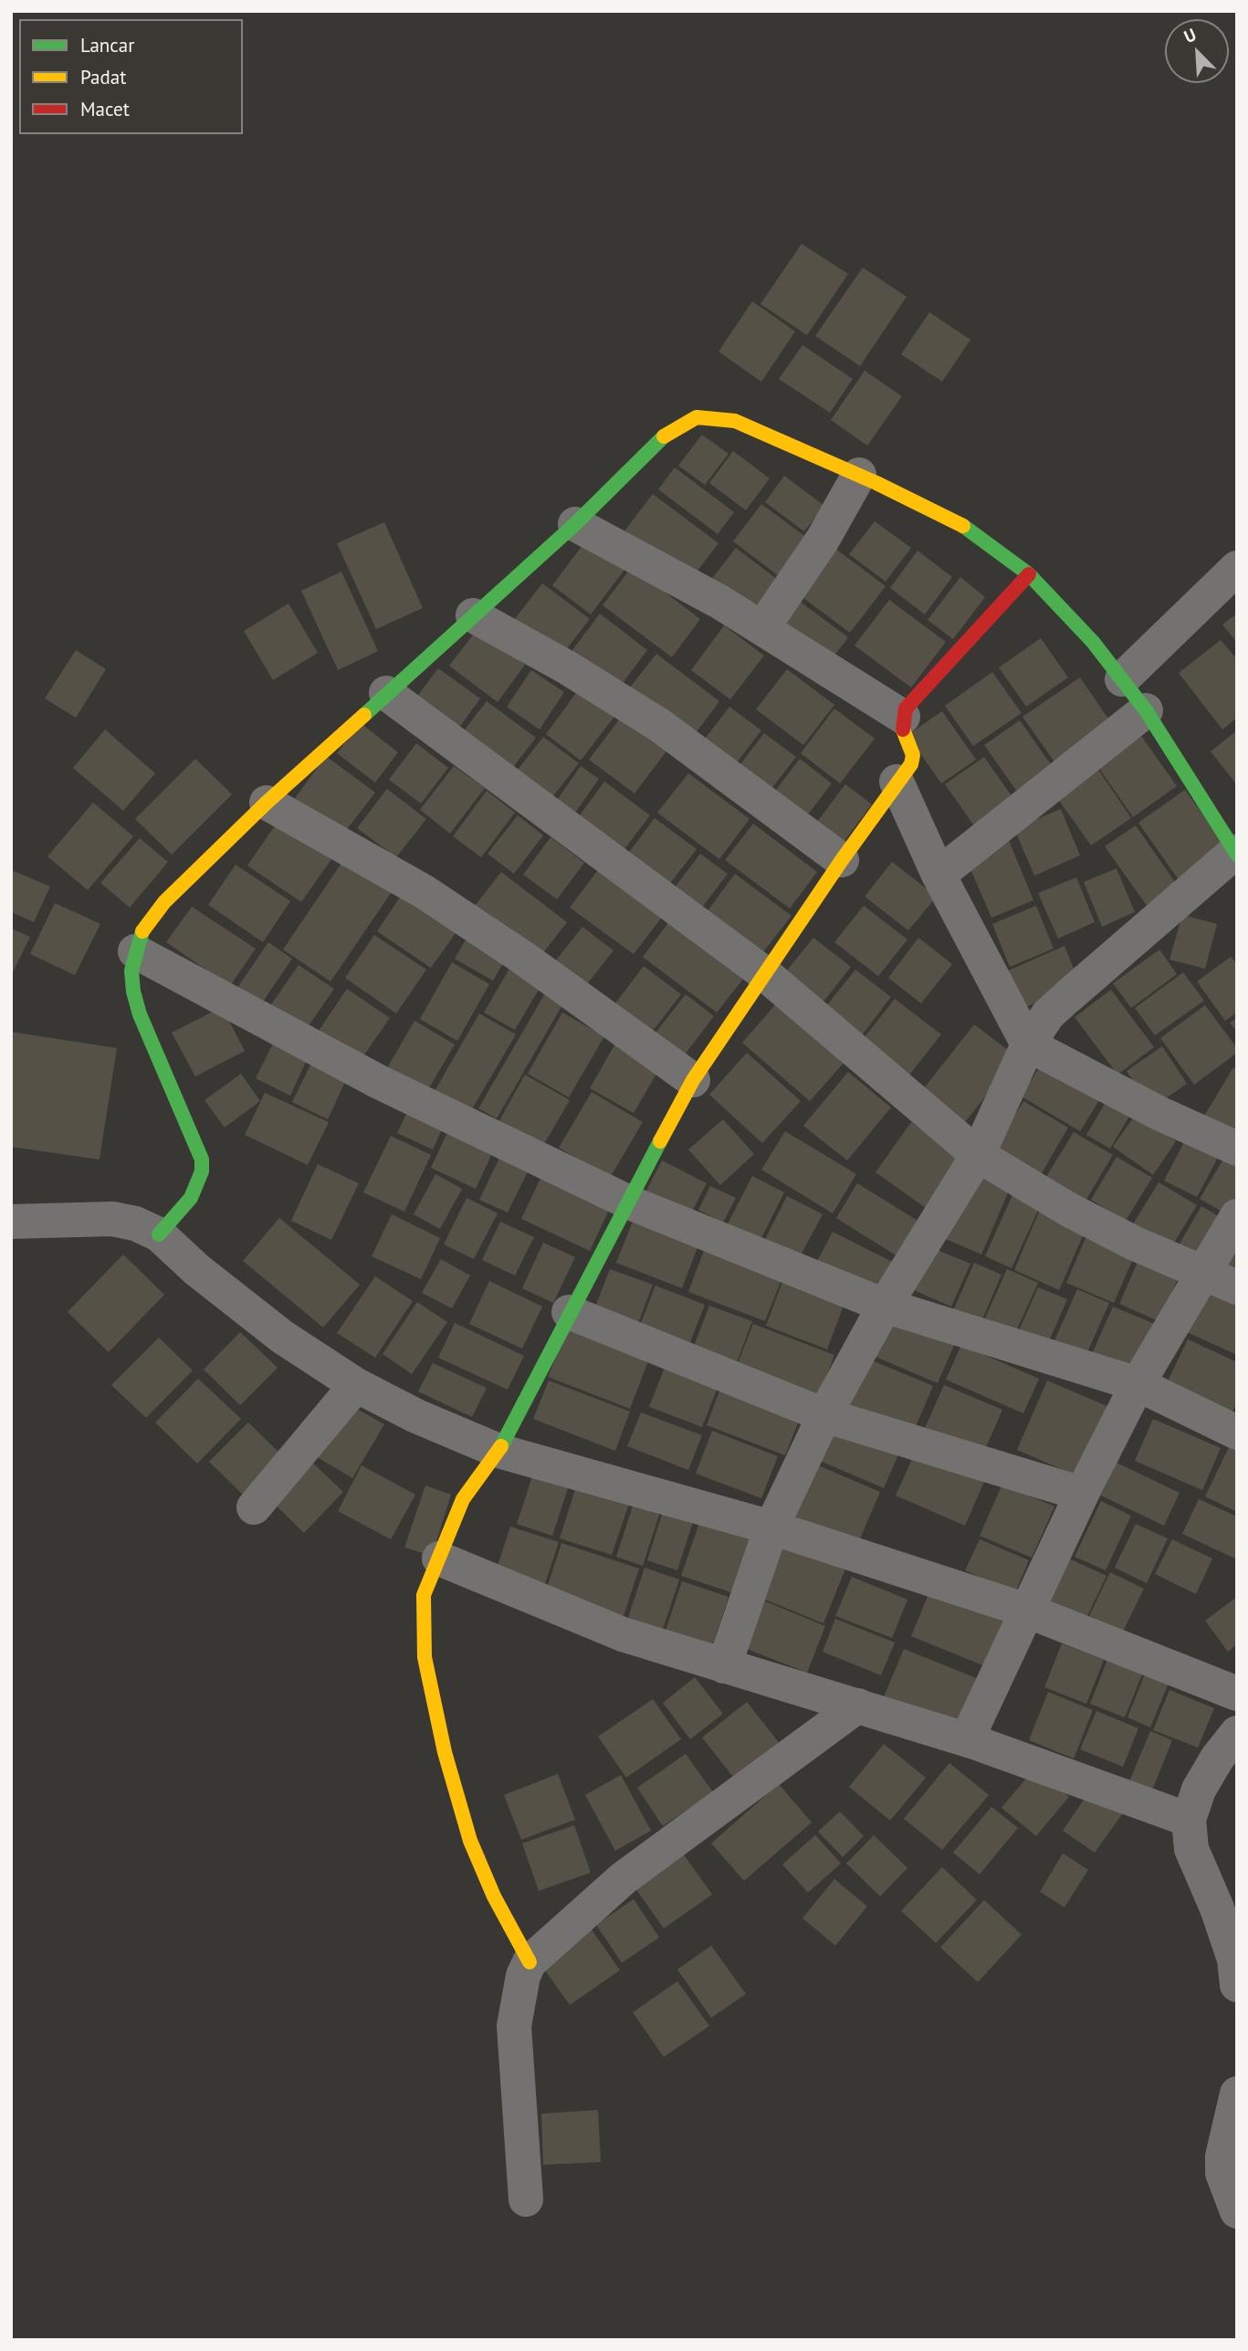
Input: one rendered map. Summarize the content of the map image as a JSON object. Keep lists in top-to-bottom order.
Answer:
{
  "legend": ["Lancar", "Padat", "Macet"],
  "north": "top left"
}
